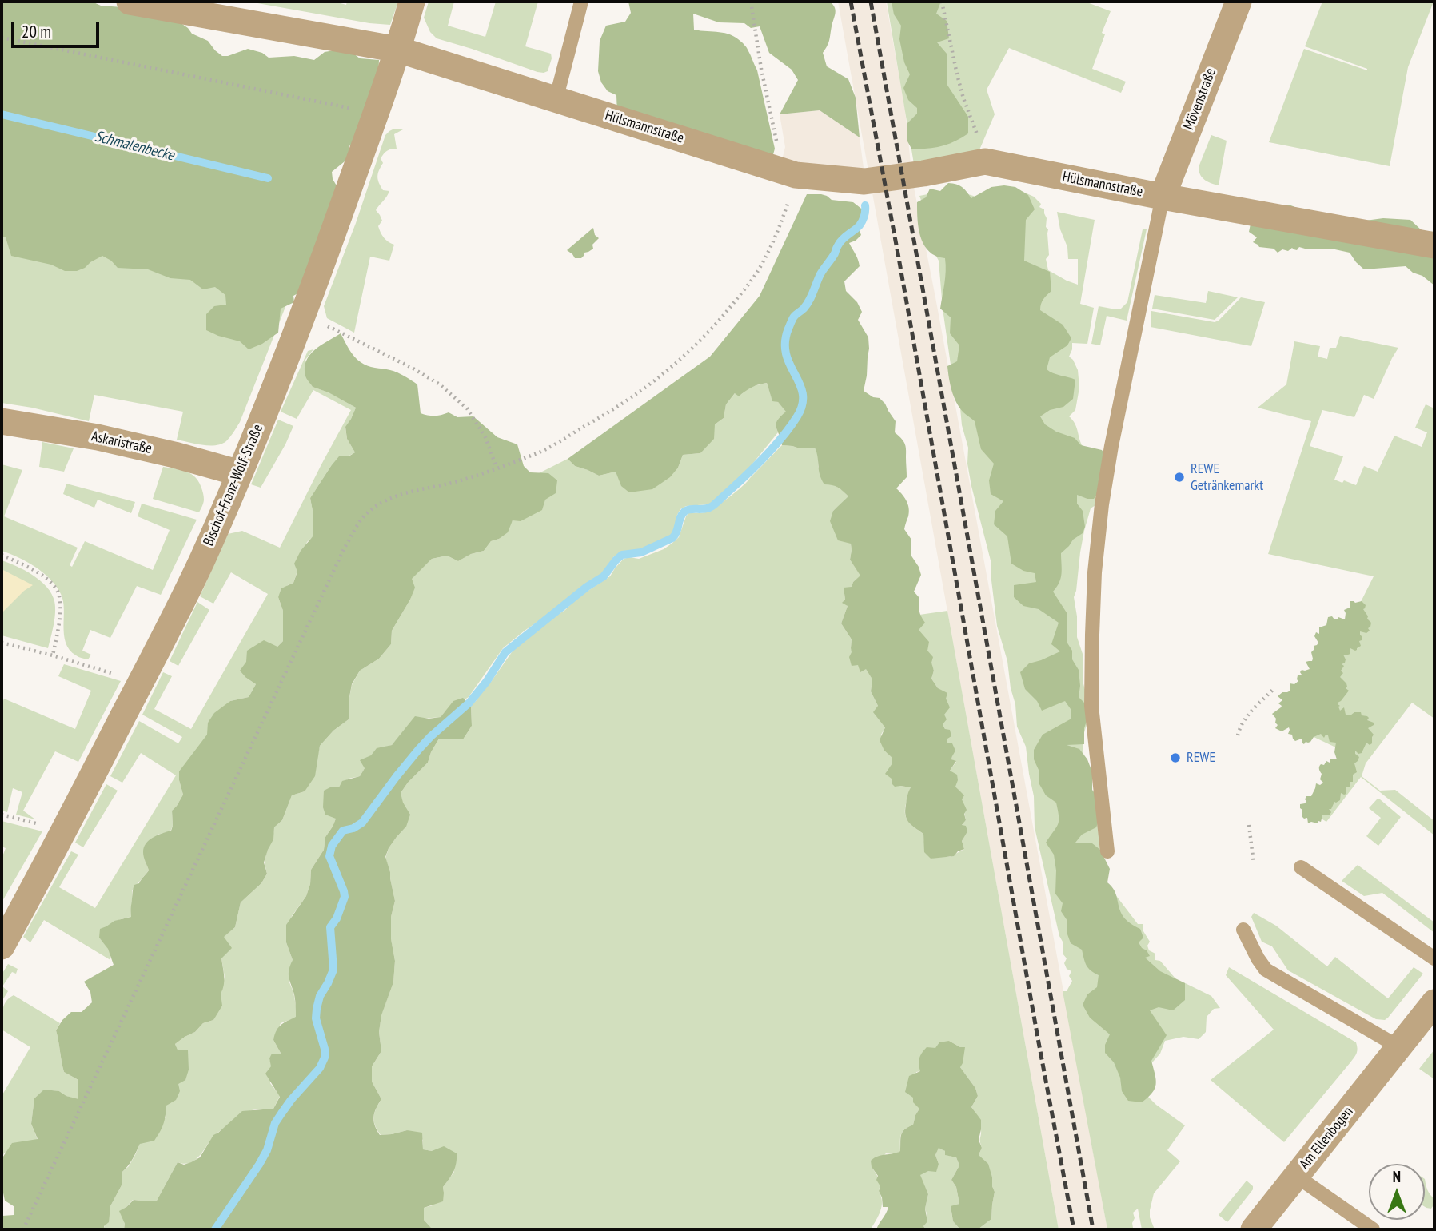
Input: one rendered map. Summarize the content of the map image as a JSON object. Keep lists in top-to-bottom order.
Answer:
{
  "streets": {
    "street": [
      "Mövenstraße",
      "Hülsmannstraße",
      "Askaristraße",
      "Bischof-Franz-Wolf-Straße",
      "Am Ellenbogen"
    ]
  },
  "crossings": [
    ["Mövenstraße", "Hülsmannstraße"],
    ["Hülsmannstraße", "Bischof-Franz-Wolf-Straße"],
    ["Askaristraße", "Bischof-Franz-Wolf-Straße"]
  ],
  "water": ["Schmalenbecke"],
  "places": ["REWE Getränkemarkt", "REWE"],
  "scale_bar": "20 m",
  "north": "top"
}
